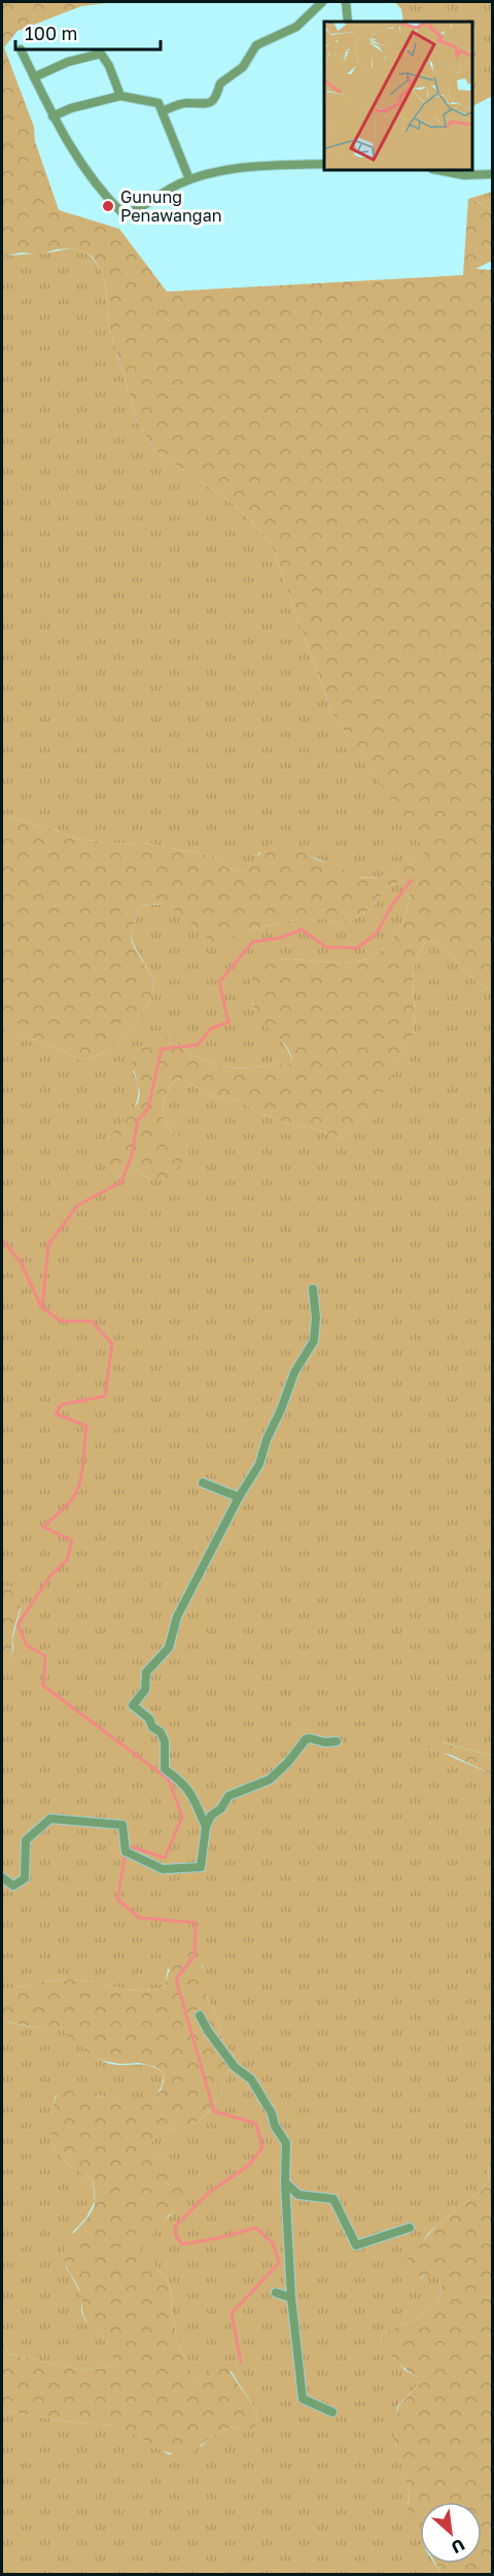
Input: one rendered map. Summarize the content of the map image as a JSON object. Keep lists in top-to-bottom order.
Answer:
{
  "places": ["Gunung Penawangan"],
  "scale_bar": "100 m",
  "north": "bottom right"
}
